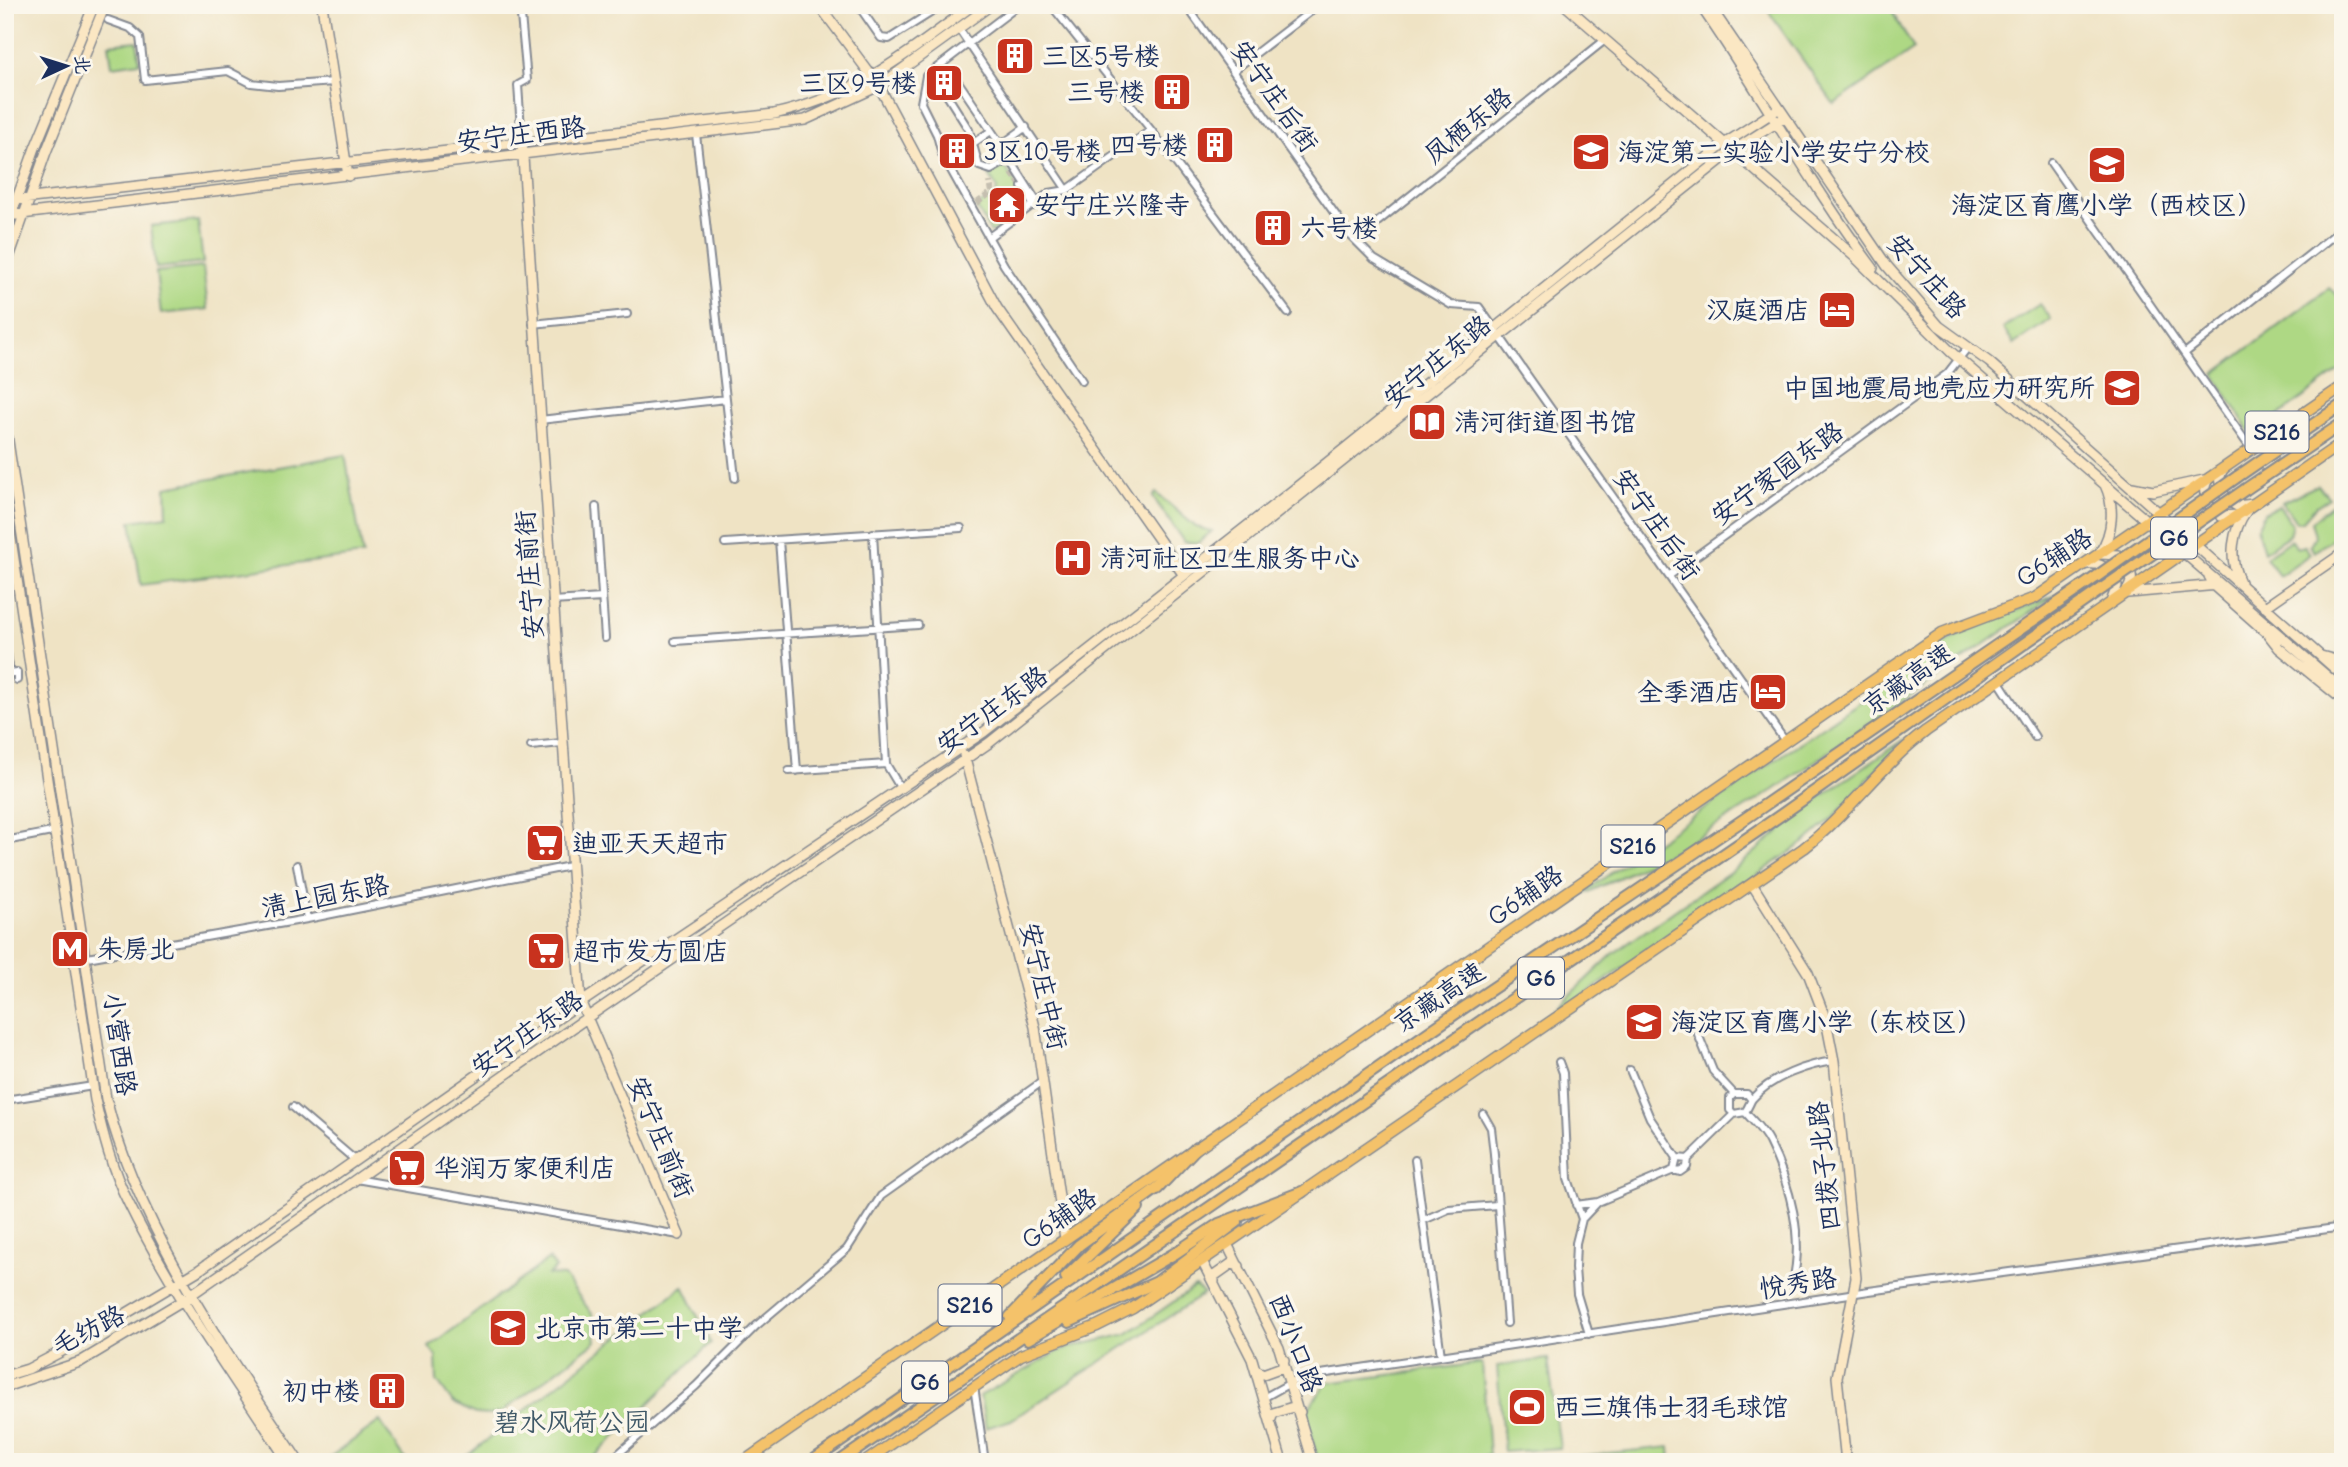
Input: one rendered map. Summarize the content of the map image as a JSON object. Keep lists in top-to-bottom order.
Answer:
{
  "streets": {
    "highway": ["G6", "京藏高速"],
    "main road": [
      "安宁庄西路",
      "安宁庄路",
      "安宁庄东路",
      "S216",
      "G6辅路",
      "安宁庄前街",
      "安宁庄中街",
      "小营西路",
      "四拨子北路",
      "毛纺路",
      "西小口路"
    ],
    "street": [
      "安宁庄后街",
      "凤栖东路",
      "安宁家园东路",
      "清上园东路",
      "悦秀路"
    ]
  },
  "crossings": [
    ["安宁庄后街", "凤栖东路"],
    ["安宁庄后街", "安宁庄东路"],
    ["安宁庄后街", "安宁家园东路"],
    ["安宁庄后街", "G6辅路"],
    ["凤栖东路", "安宁庄路"],
    ["安宁庄西路", "安宁庄前街"],
    ["安宁庄路", "安宁庄东路"],
    ["安宁庄路", "S216"],
    ["安宁庄路", "安宁家园东路"],
    ["安宁庄路", "G6辅路"],
    ["安宁庄东路", "安宁庄前街"],
    ["安宁庄东路", "安宁庄中街"],
    ["安宁庄东路", "小营西路"],
    ["安宁庄东路", "毛纺路"],
    ["S216", "四拨子北路"],
    ["S216", "西小口路"],
    ["G6辅路", "安宁庄中街"],
    ["安宁庄前街", "清上园东路"],
    ["清上园东路", "小营西路"],
    ["小营西路", "毛纺路"],
    ["四拨子北路", "悦秀路"],
    ["悦秀路", "西小口路"]
  ],
  "parks": ["碧水风荷公园"],
  "places": {
    "building": [
      "三区5号楼",
      "三区9号楼",
      "三号楼",
      "四号楼",
      "3区10号楼",
      "六号楼",
      "初中楼"
    ],
    "school or university": [
      "海淀第二实验小学安宁分校",
      "海淀区育鹰小学（西校区）",
      "中国地震局地壳应力研究所",
      "海淀区育鹰小学（东校区）",
      "北京市第二十中学"
    ],
    "temple": ["安宁庄兴隆寺"],
    "hotel": ["汉庭酒店", "全季酒店"],
    "library": ["清河街道图书馆"],
    "hospital": ["清河社区卫生服务中心"],
    "supermarket": ["迪亚天天超市", "超市发方圆店", "华润万家便利店"],
    "metro station": ["朱房北"],
    "sports": ["西三旗伟士羽毛球馆"]
  },
  "north": "right"
}
